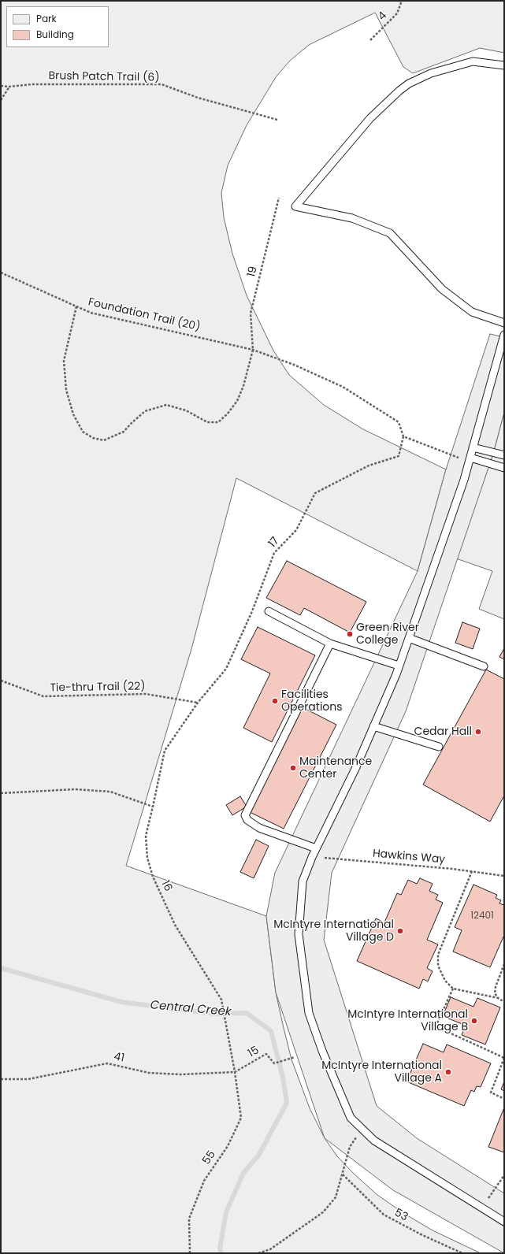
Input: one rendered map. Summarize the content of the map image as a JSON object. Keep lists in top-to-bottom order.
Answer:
{
  "streets": {
    "path": [
      "4",
      "Brush Patch Trail (6)",
      "19",
      "Foundation Trail (20)",
      "17",
      "Tie-thru Trail (22)",
      "Hawkins Way",
      "16",
      "15",
      "41",
      "55",
      "53"
    ]
  },
  "crossings": [
    ["19", "Foundation Trail (20)"],
    ["Foundation Trail (20)", "17"],
    ["17", "Tie-thru Trail (22)"],
    ["17", "16"],
    ["Tie-thru Trail (22)", "16"],
    ["16", "15"],
    ["16", "41"],
    ["16", "55"],
    ["15", "41"],
    ["15", "55"],
    ["41", "55"]
  ],
  "water": ["Central Creek"],
  "places": [
    "Green River College",
    "Facilities Operations",
    "Cedar Hall",
    "Maintenance Center",
    "McIntyre International Village D",
    "McIntyre International Village B",
    "McIntyre International Village A"
  ],
  "house_numbers": ["12401"],
  "legend": ["Park", "Building"]
}
